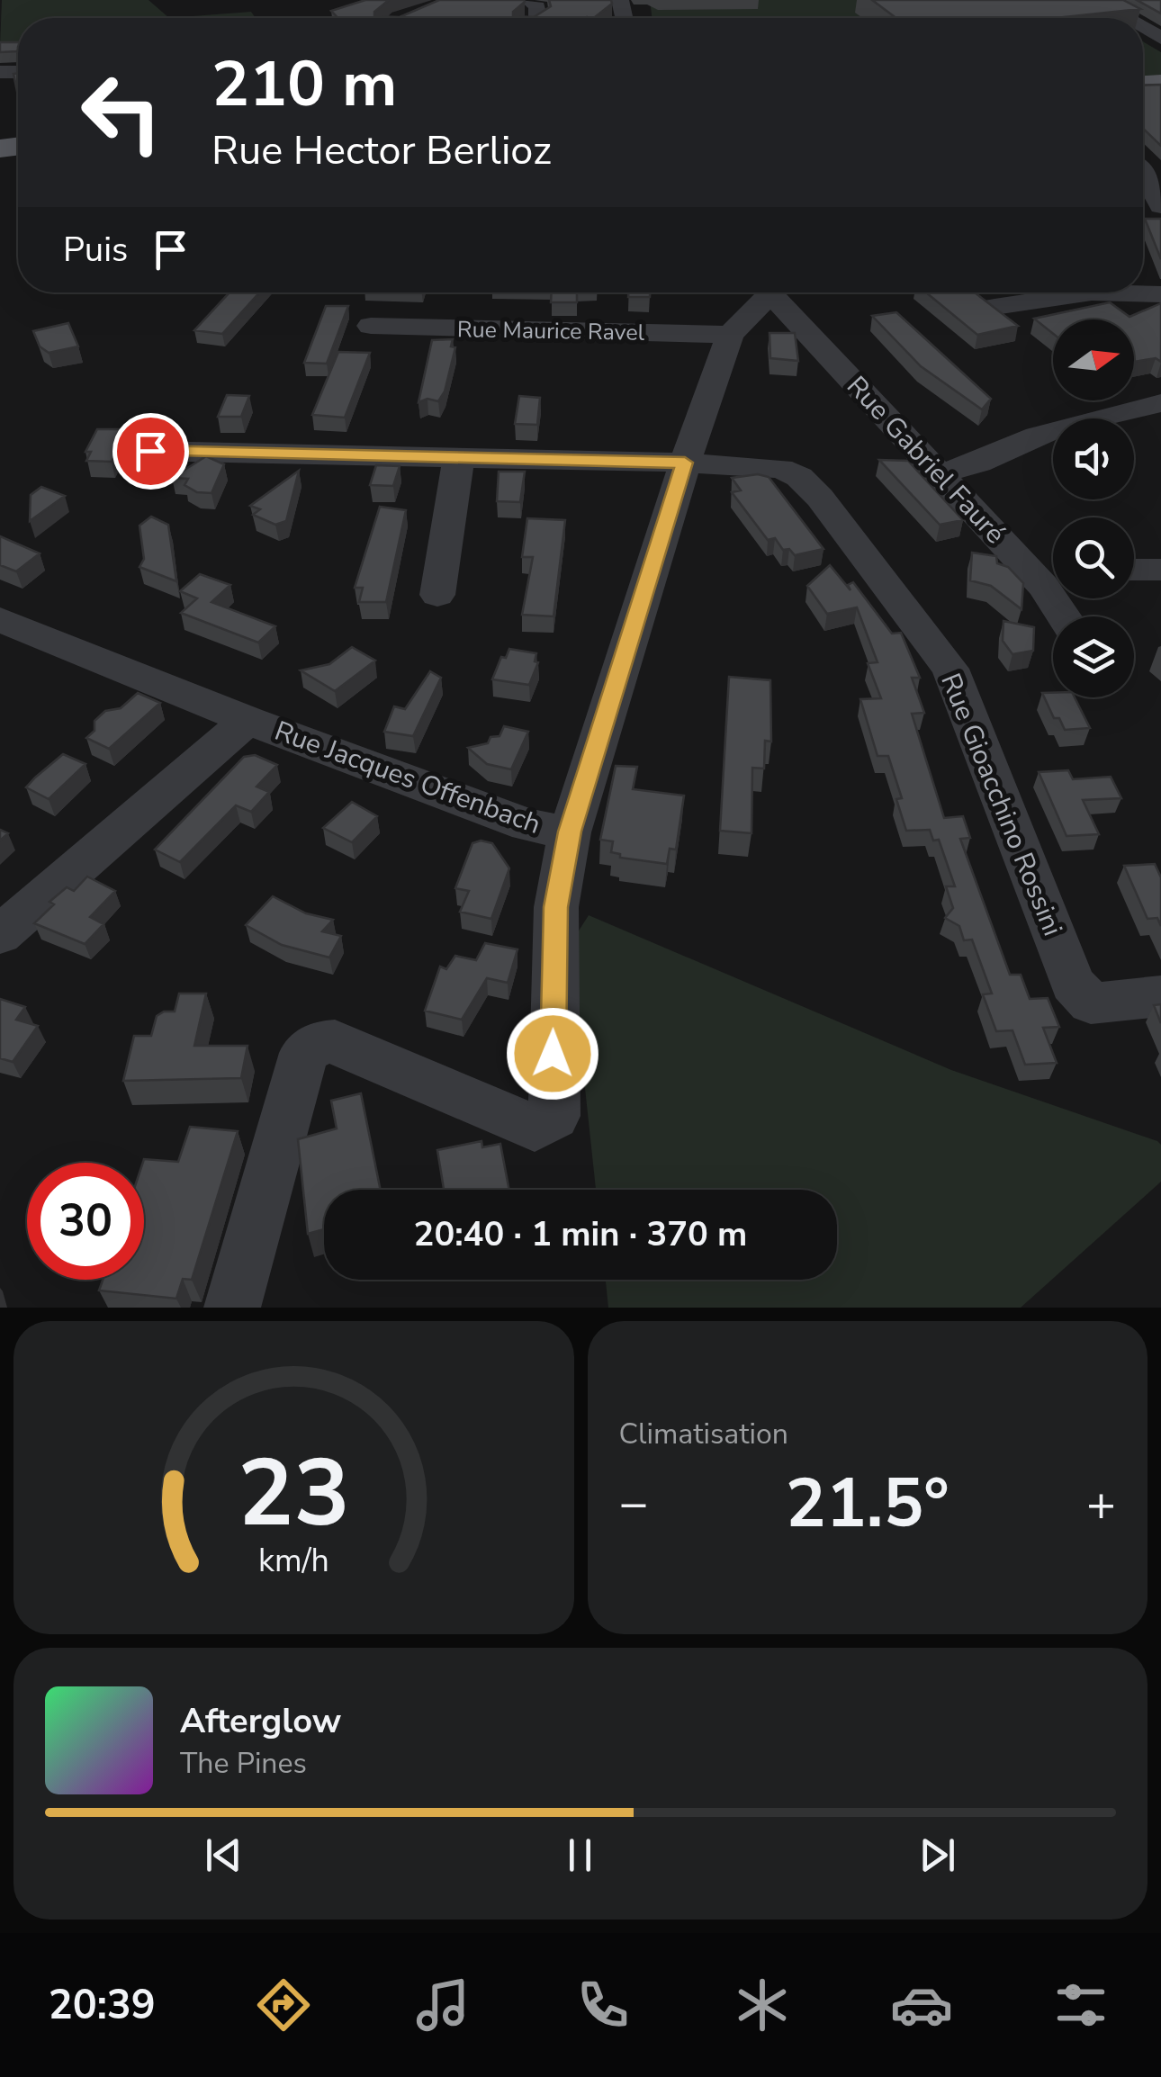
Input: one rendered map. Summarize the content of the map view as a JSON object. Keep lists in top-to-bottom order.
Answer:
{
  "streets": {
    "street": [
      "Rue Maurice Ravel",
      "Rue Gabriel Fauré",
      "Rue Jacques Offenbach",
      "Rue Gioacchino Rossini"
    ]
  },
  "north": "right",
  "page": {
    "turn": ["210 m", "Rue Hector Berlioz"],
    "then": "Puis",
    "limit": "30",
    "trip": "20:40 · 1 min · 370 m",
    "tile": "Climatisation",
    "heat": ["−", "21.5°", "+"],
    "song": ["Afterglow", "The Pines"],
    "tabs": "20:39",
    "gauge": ["23", "km/h"]
  }
}
